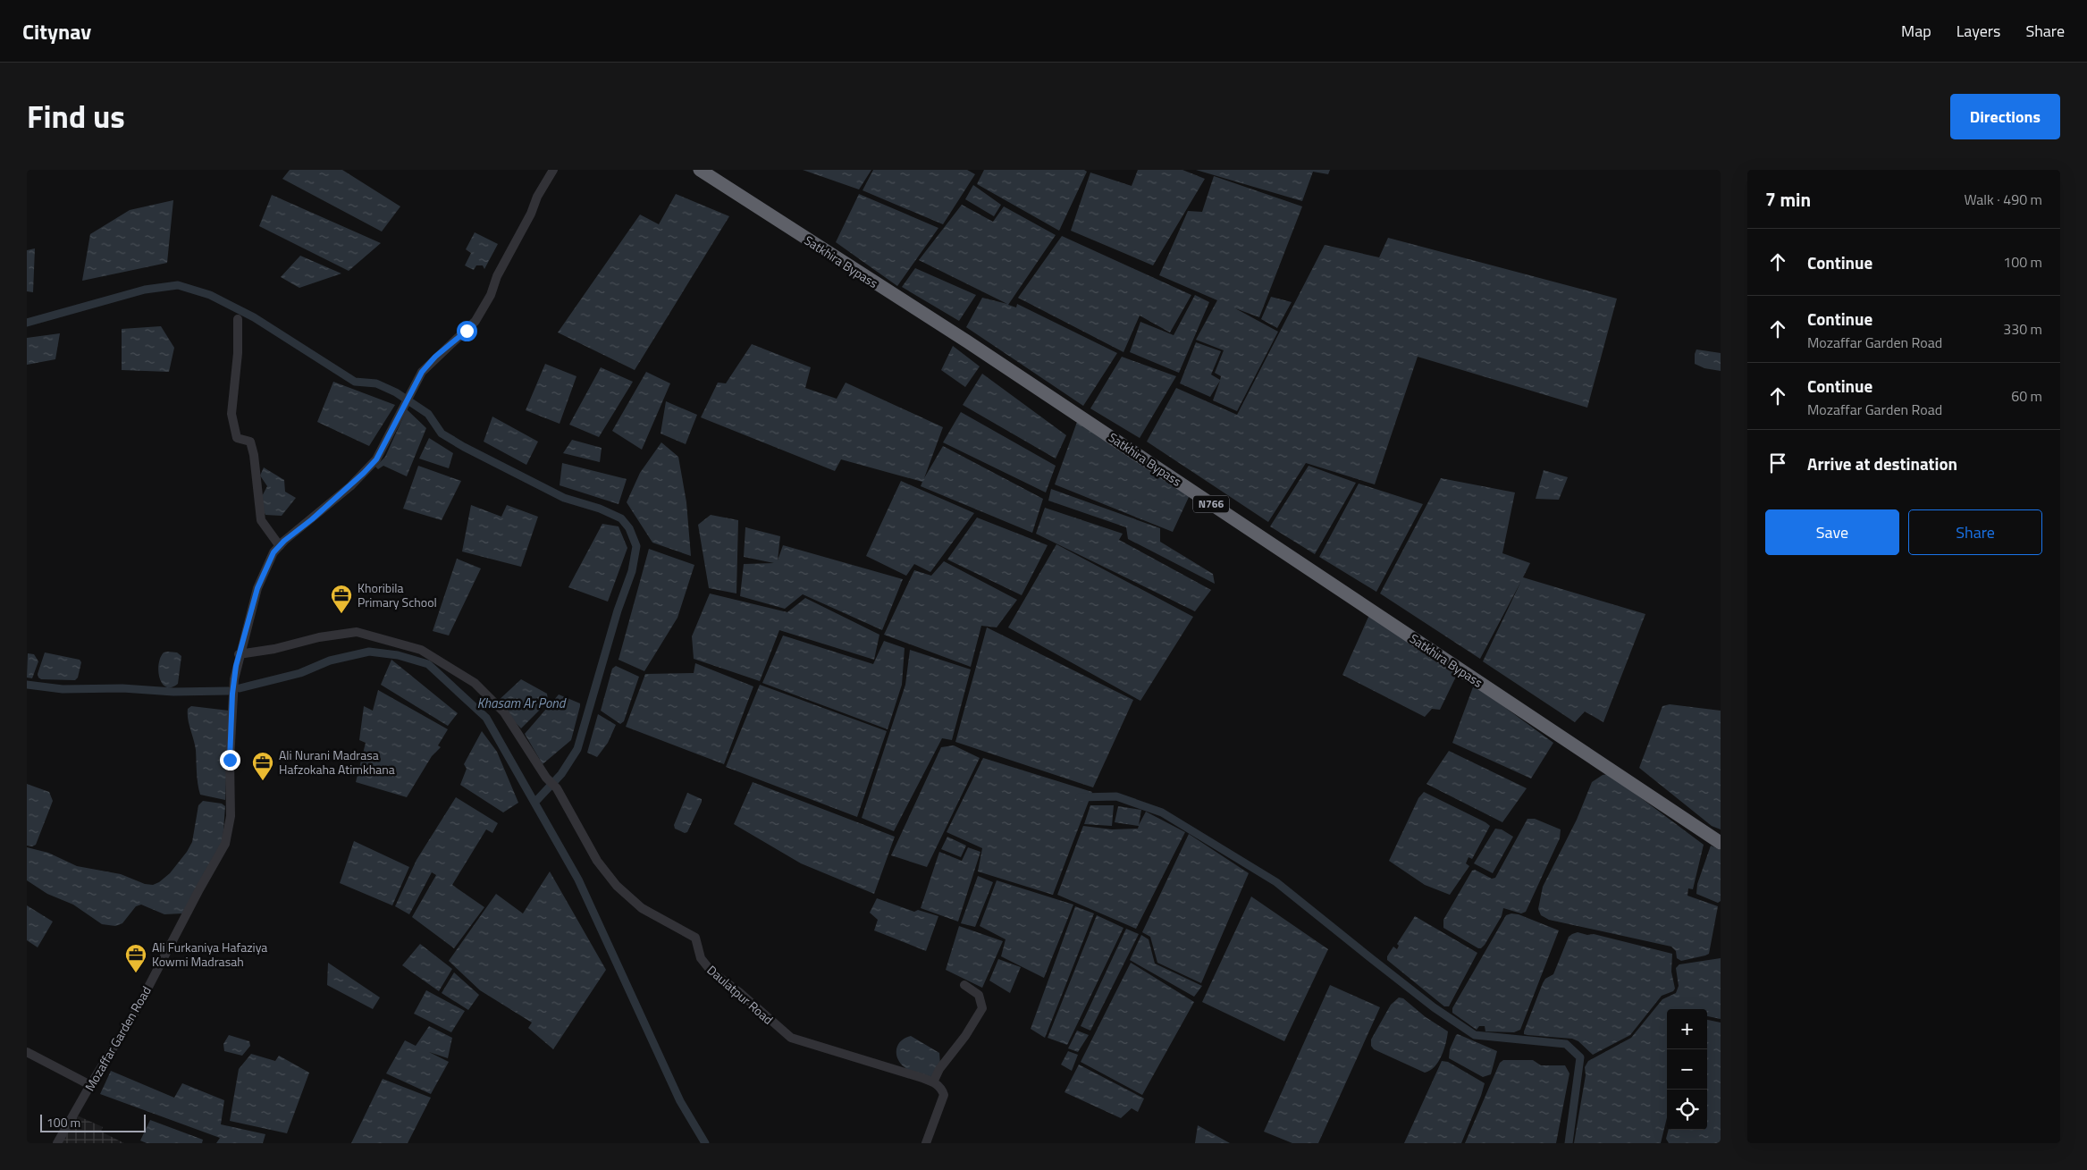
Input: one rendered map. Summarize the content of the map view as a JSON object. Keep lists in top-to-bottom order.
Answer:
{
  "streets": {
    "highway": ["Satkhira Bypass", "N766"],
    "street": ["Daulatpur Road", "Mozaffar Garden Road"]
  },
  "crossings": [
    ["Daulatpur Road", "Mozaffar Garden Road"]
  ],
  "water": ["Khasam Ar Pond"],
  "places": {
    "office": ["Khoribila Primary School", "Ali Nurani Madrasa Hafzokaha Atimkhana", "Ali Furkaniya Hafaziya Kowmi Madrasah"]
  },
  "scale_bar": "100 m",
  "page": {
    "header": "Citynav",
    "nav": ["Map", "Layers", "Share"],
    "title": "Find us",
    "buttons": [
      "Directions",
      ["Save", "Share"]
    ],
    "heading": ["7 min", "Walk · 490 m"],
    "list": [
      ["Continue", "100 m"],
      ["Continue", "Mozaffar Garden Road", "330 m"],
      ["Continue", "Mozaffar Garden Road", "60 m"],
      "Arrive at destination"
    ],
    "map_buttons": ["+", "−"],
    "scale": "100 m"
  }
}
